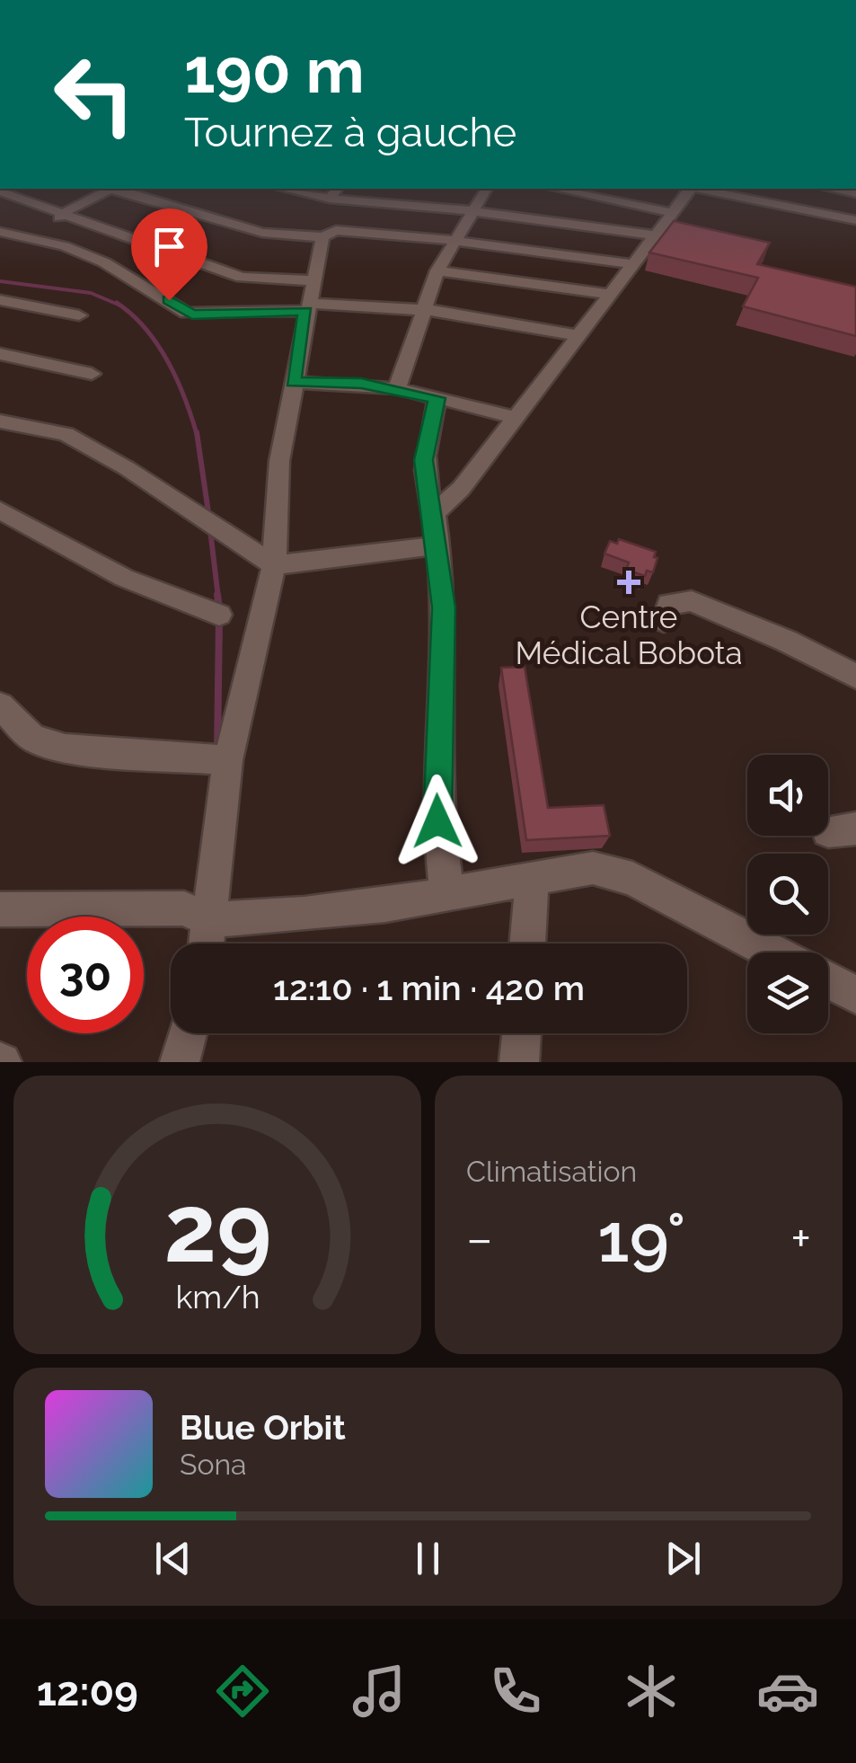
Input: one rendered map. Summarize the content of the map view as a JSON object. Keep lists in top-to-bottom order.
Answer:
{
  "places": {
    "health": ["Centre Médical Bobota"]
  },
  "page": {
    "turn": ["190 m", "Tournez à gauche"],
    "limit": "30",
    "trip": "12:10 · 1 min · 420 m",
    "tile": "Climatisation",
    "heat": ["−", "19°", "+"],
    "song": ["Blue Orbit", "Sona"],
    "tabs": "12:09",
    "gauge": ["29", "km/h"]
  }
}
